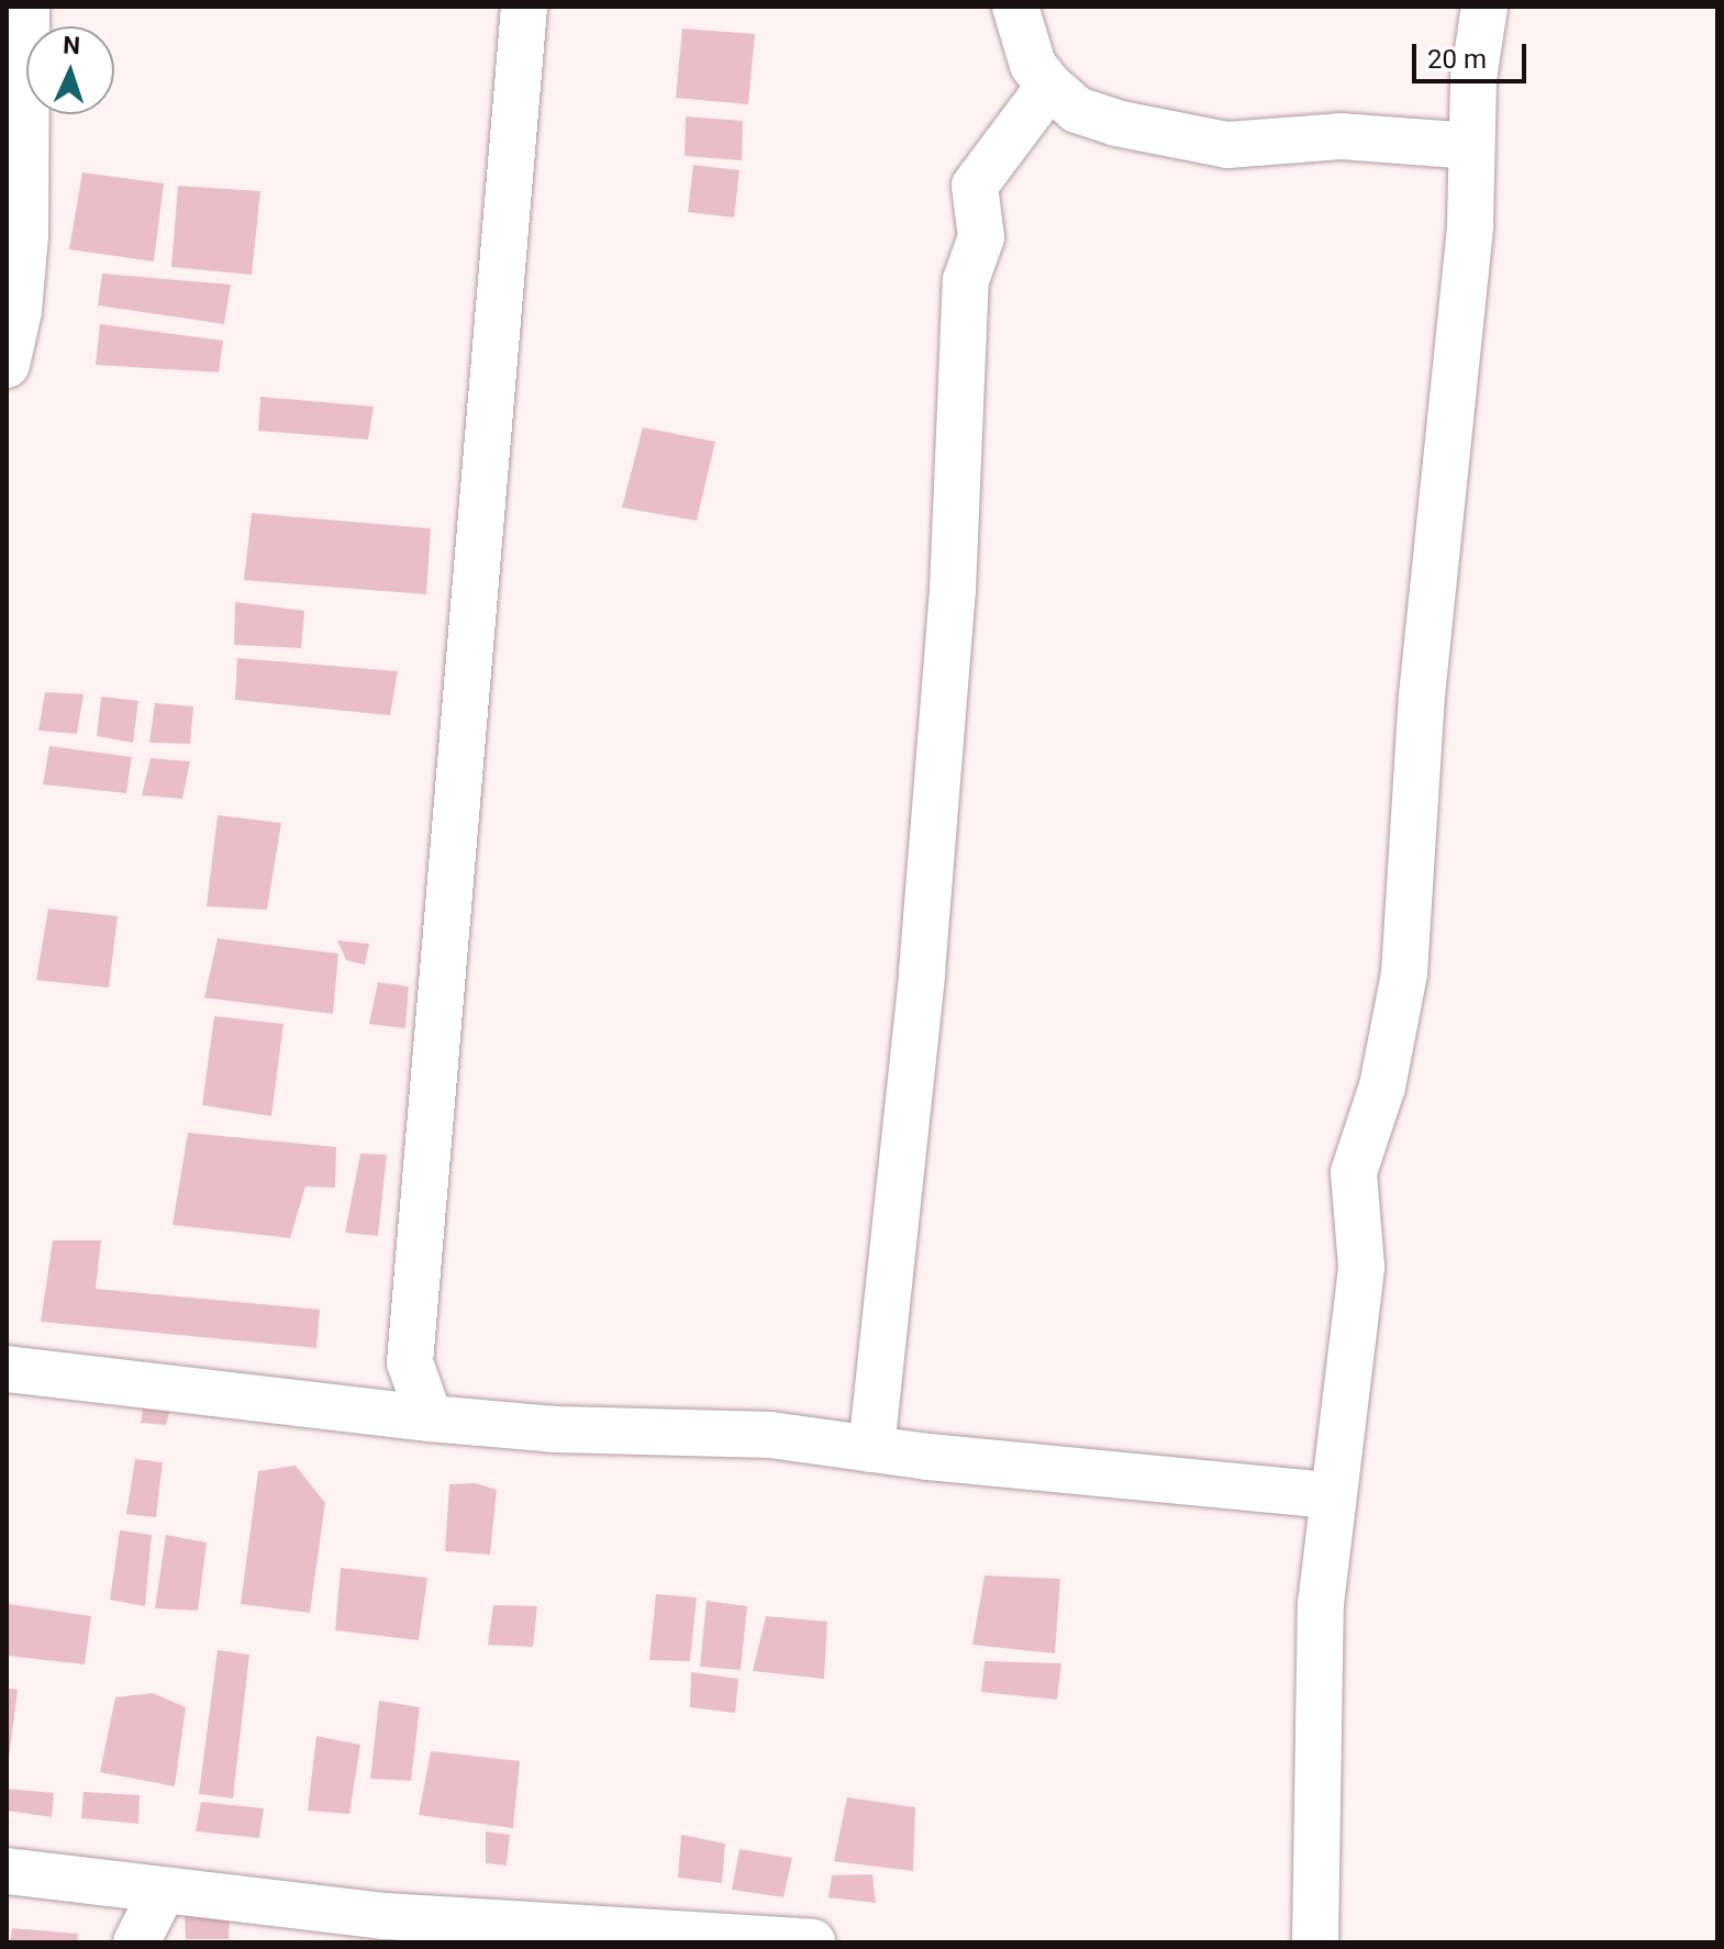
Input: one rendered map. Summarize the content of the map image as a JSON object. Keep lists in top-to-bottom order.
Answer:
{
  "scale_bar": "20 m",
  "north": "top"
}
